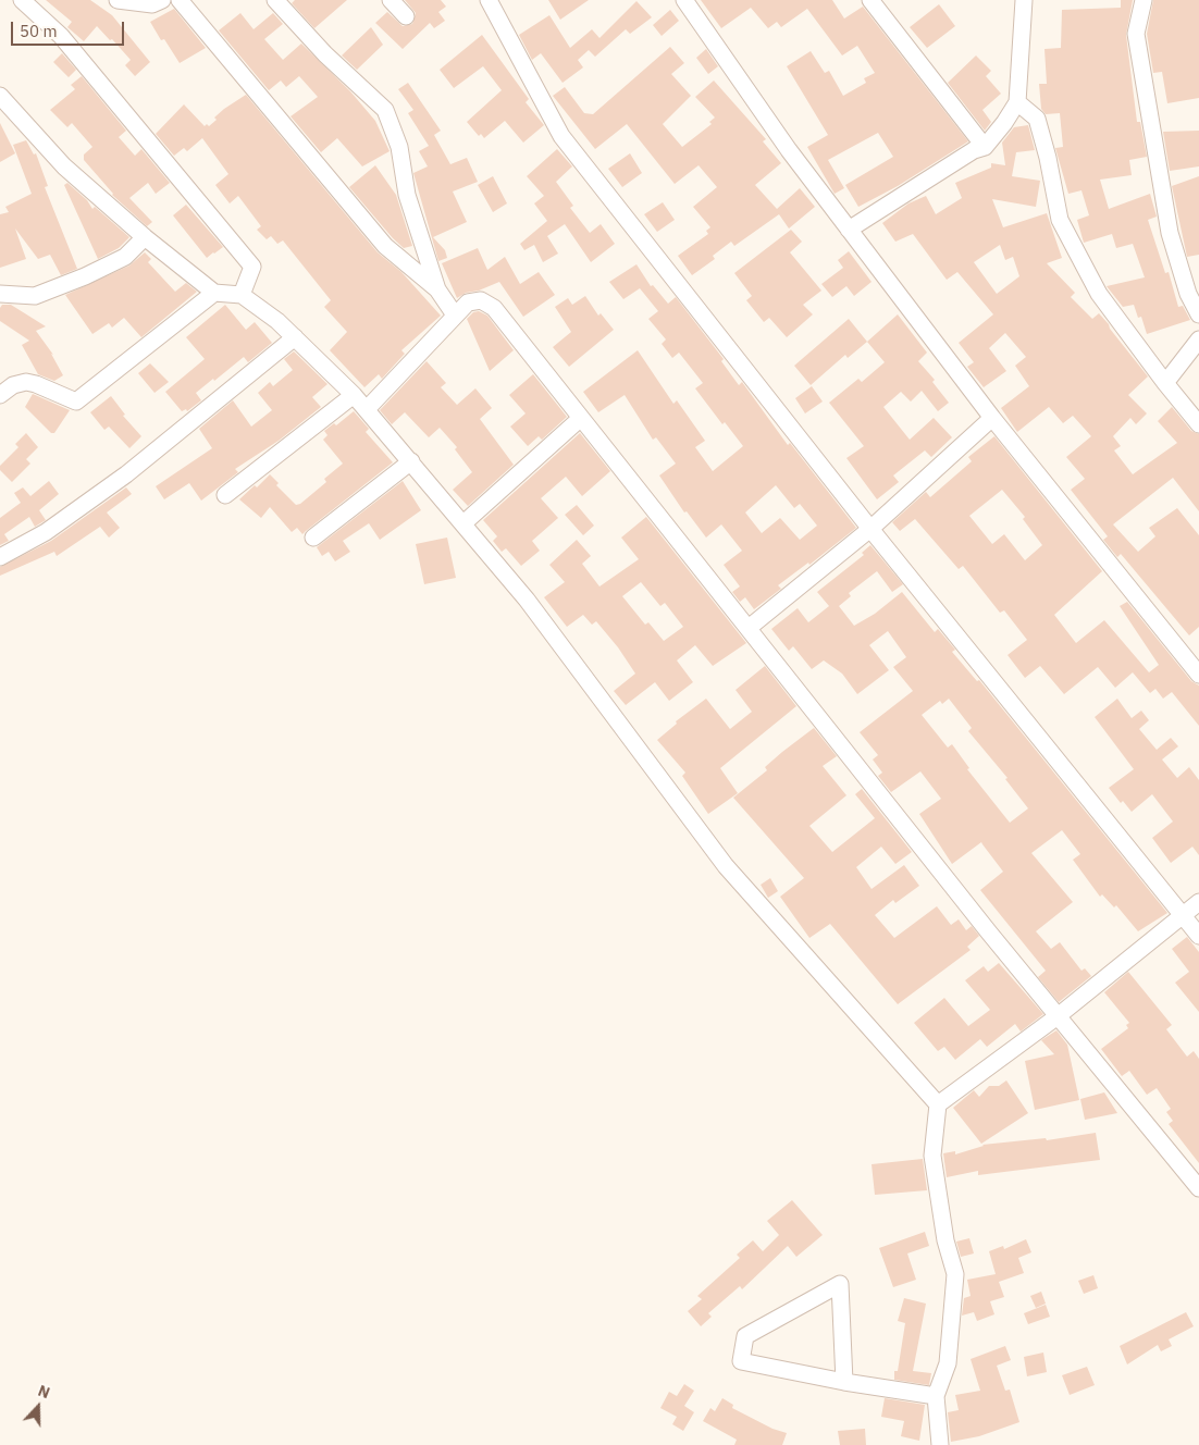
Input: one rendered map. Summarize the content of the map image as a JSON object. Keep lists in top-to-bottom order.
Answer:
{
  "scale_bar": "50 m",
  "north": "top"
}
